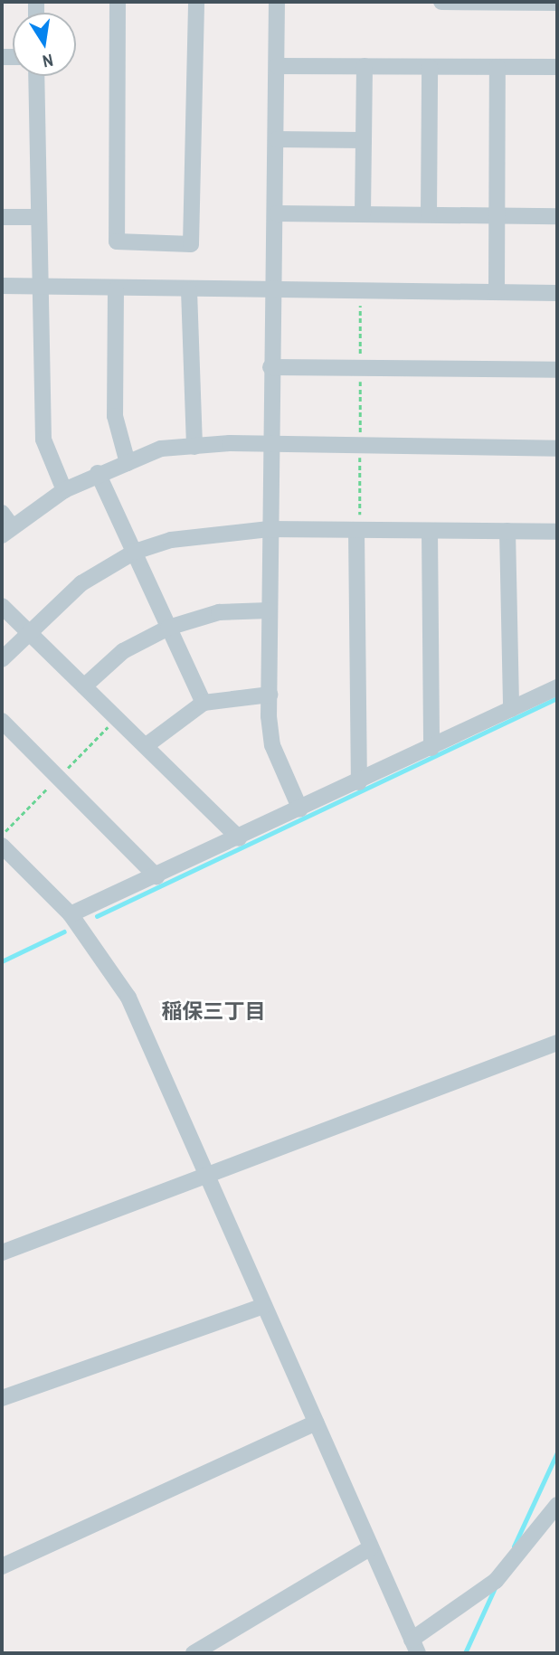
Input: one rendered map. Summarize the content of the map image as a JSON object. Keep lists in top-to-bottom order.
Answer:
{
  "districts": ["稲保三丁目"],
  "north": "bottom"
}
